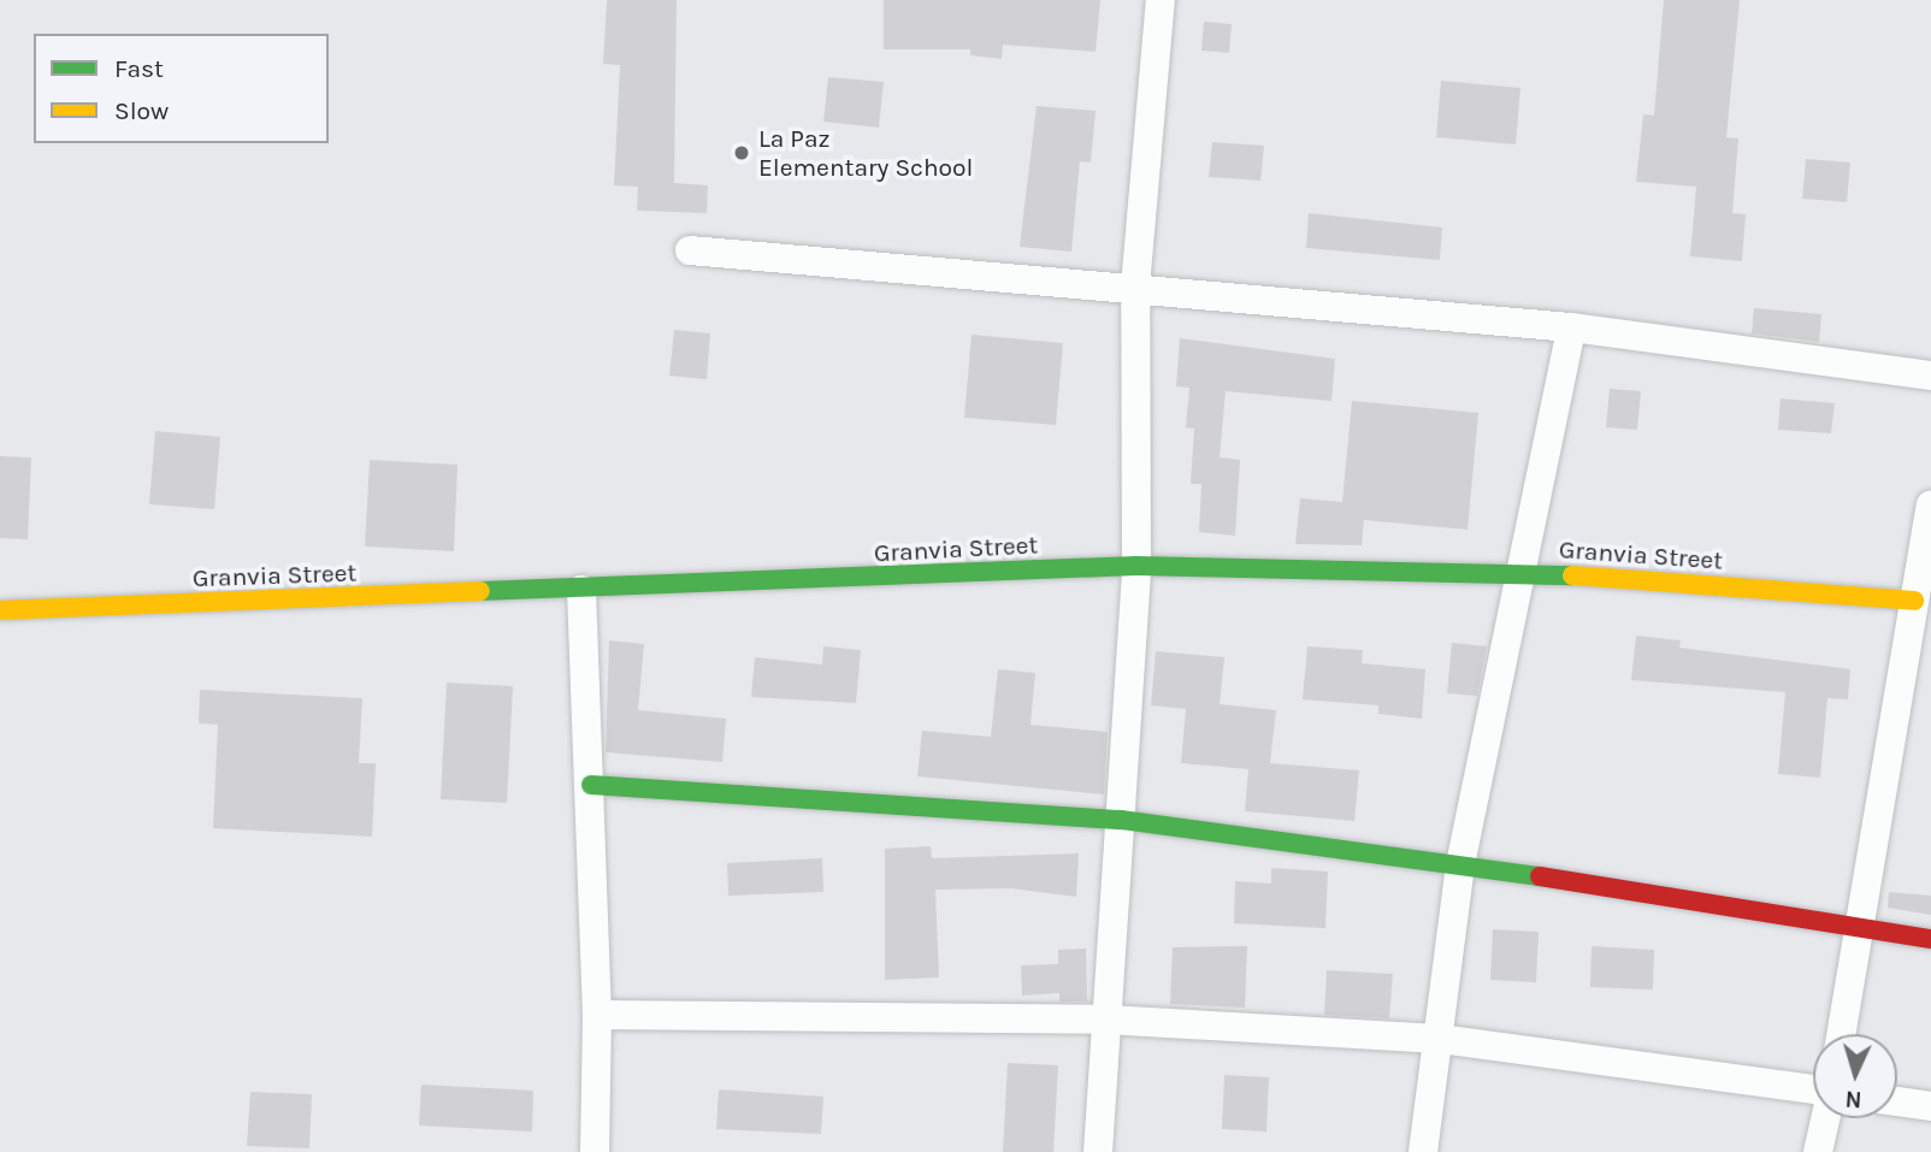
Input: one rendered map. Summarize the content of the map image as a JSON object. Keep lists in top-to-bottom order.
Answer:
{
  "streets": {
    "street": ["Granvia Street"]
  },
  "places": ["La Paz Elementary School"],
  "legend": ["Fast", "Slow"],
  "north": "bottom"
}
